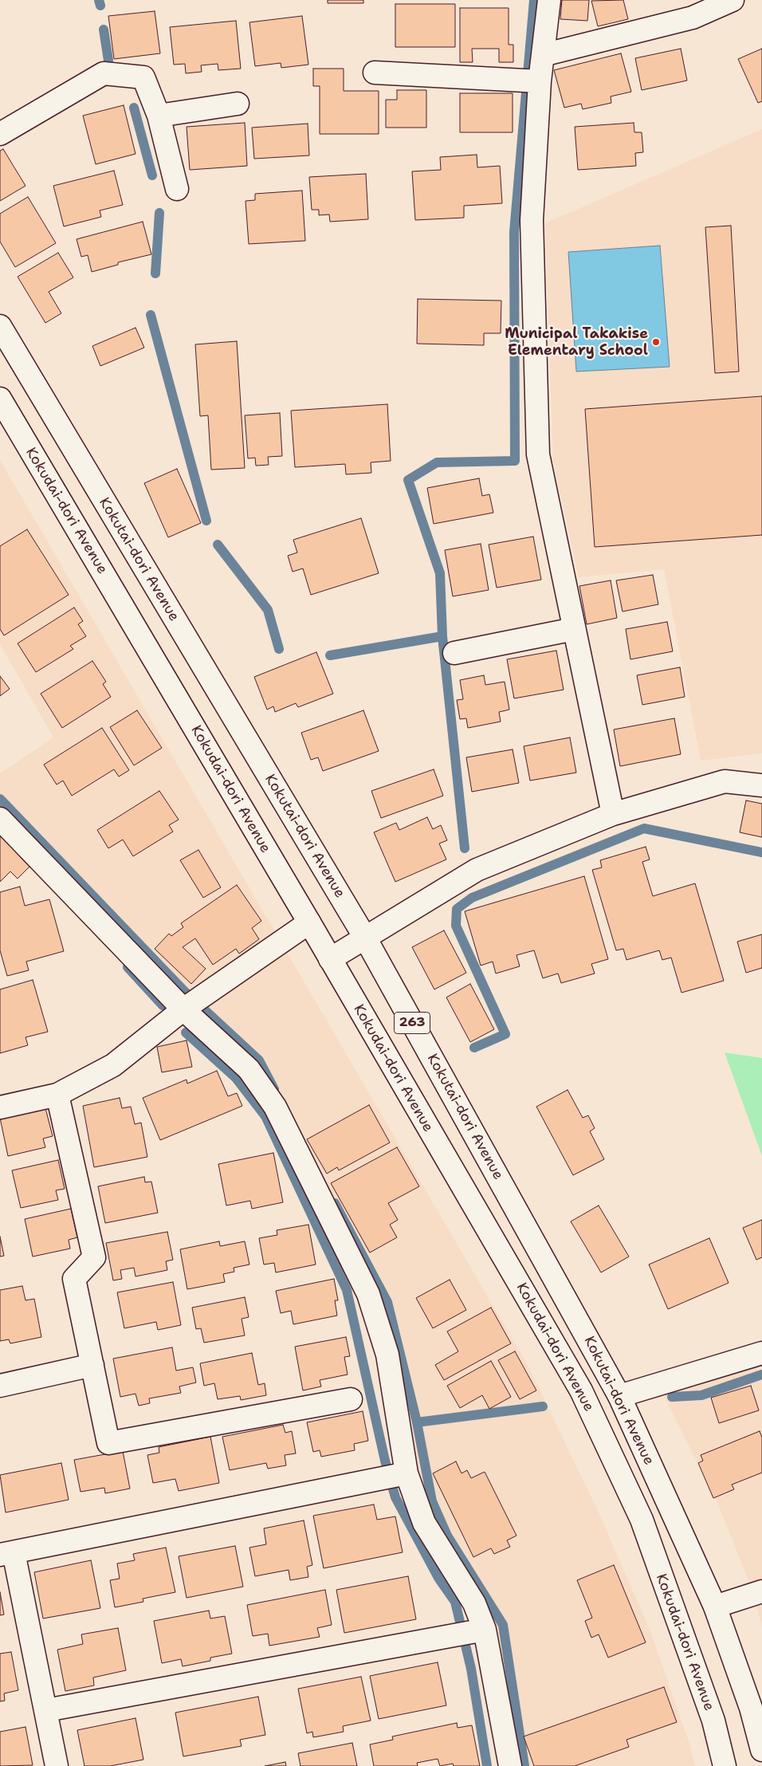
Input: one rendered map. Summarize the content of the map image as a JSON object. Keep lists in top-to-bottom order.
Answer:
{
  "streets": {
    "main road": ["Kokudai-dori Avenue", "Kokutai-dori Avenue", "263"]
  },
  "places": ["Municipal Takakise Elementary School"]
}
